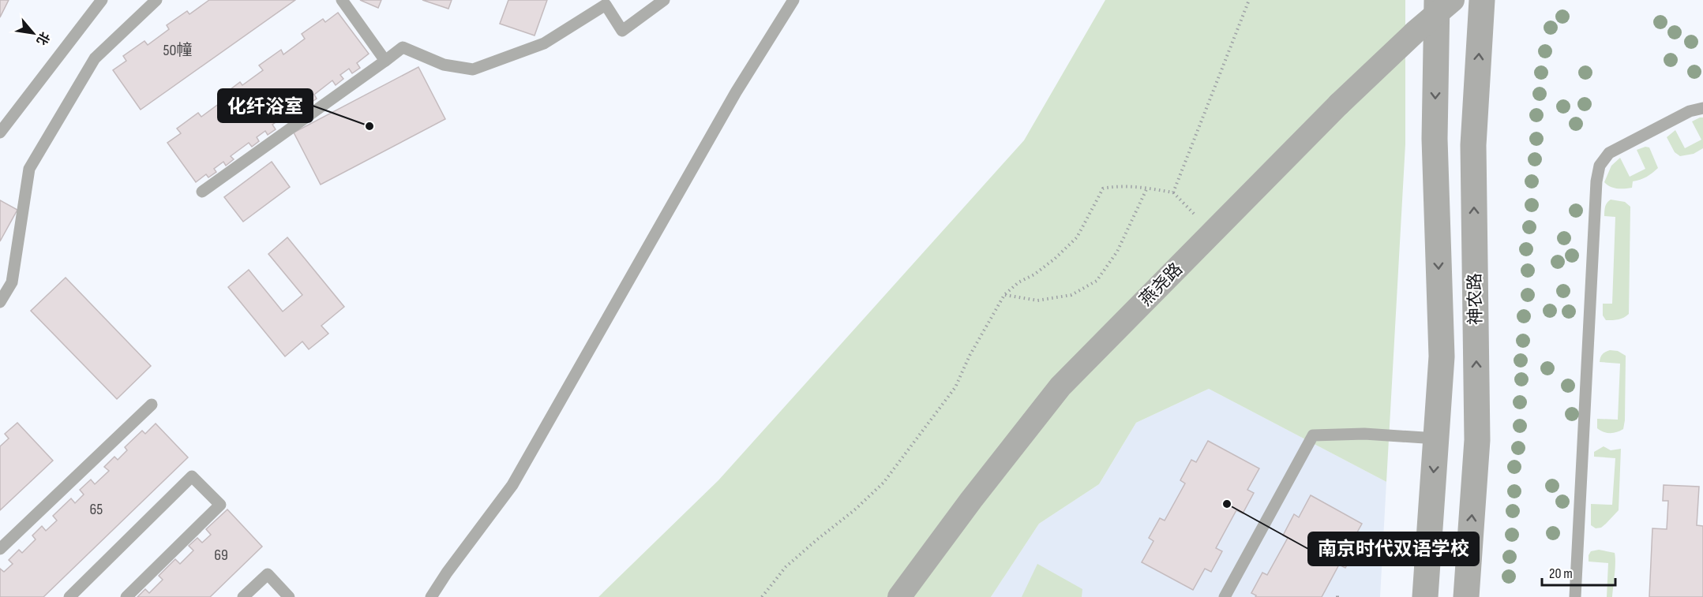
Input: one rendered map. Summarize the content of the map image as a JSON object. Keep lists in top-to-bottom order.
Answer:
{
  "streets": {
    "street": ["燕尧路", "神农路"]
  },
  "places": ["化纤浴室", "南京时代双语学校"],
  "house_numbers": ["50幢", "65", "69"],
  "scale_bar": "20 m",
  "north": "bottom right"
}
